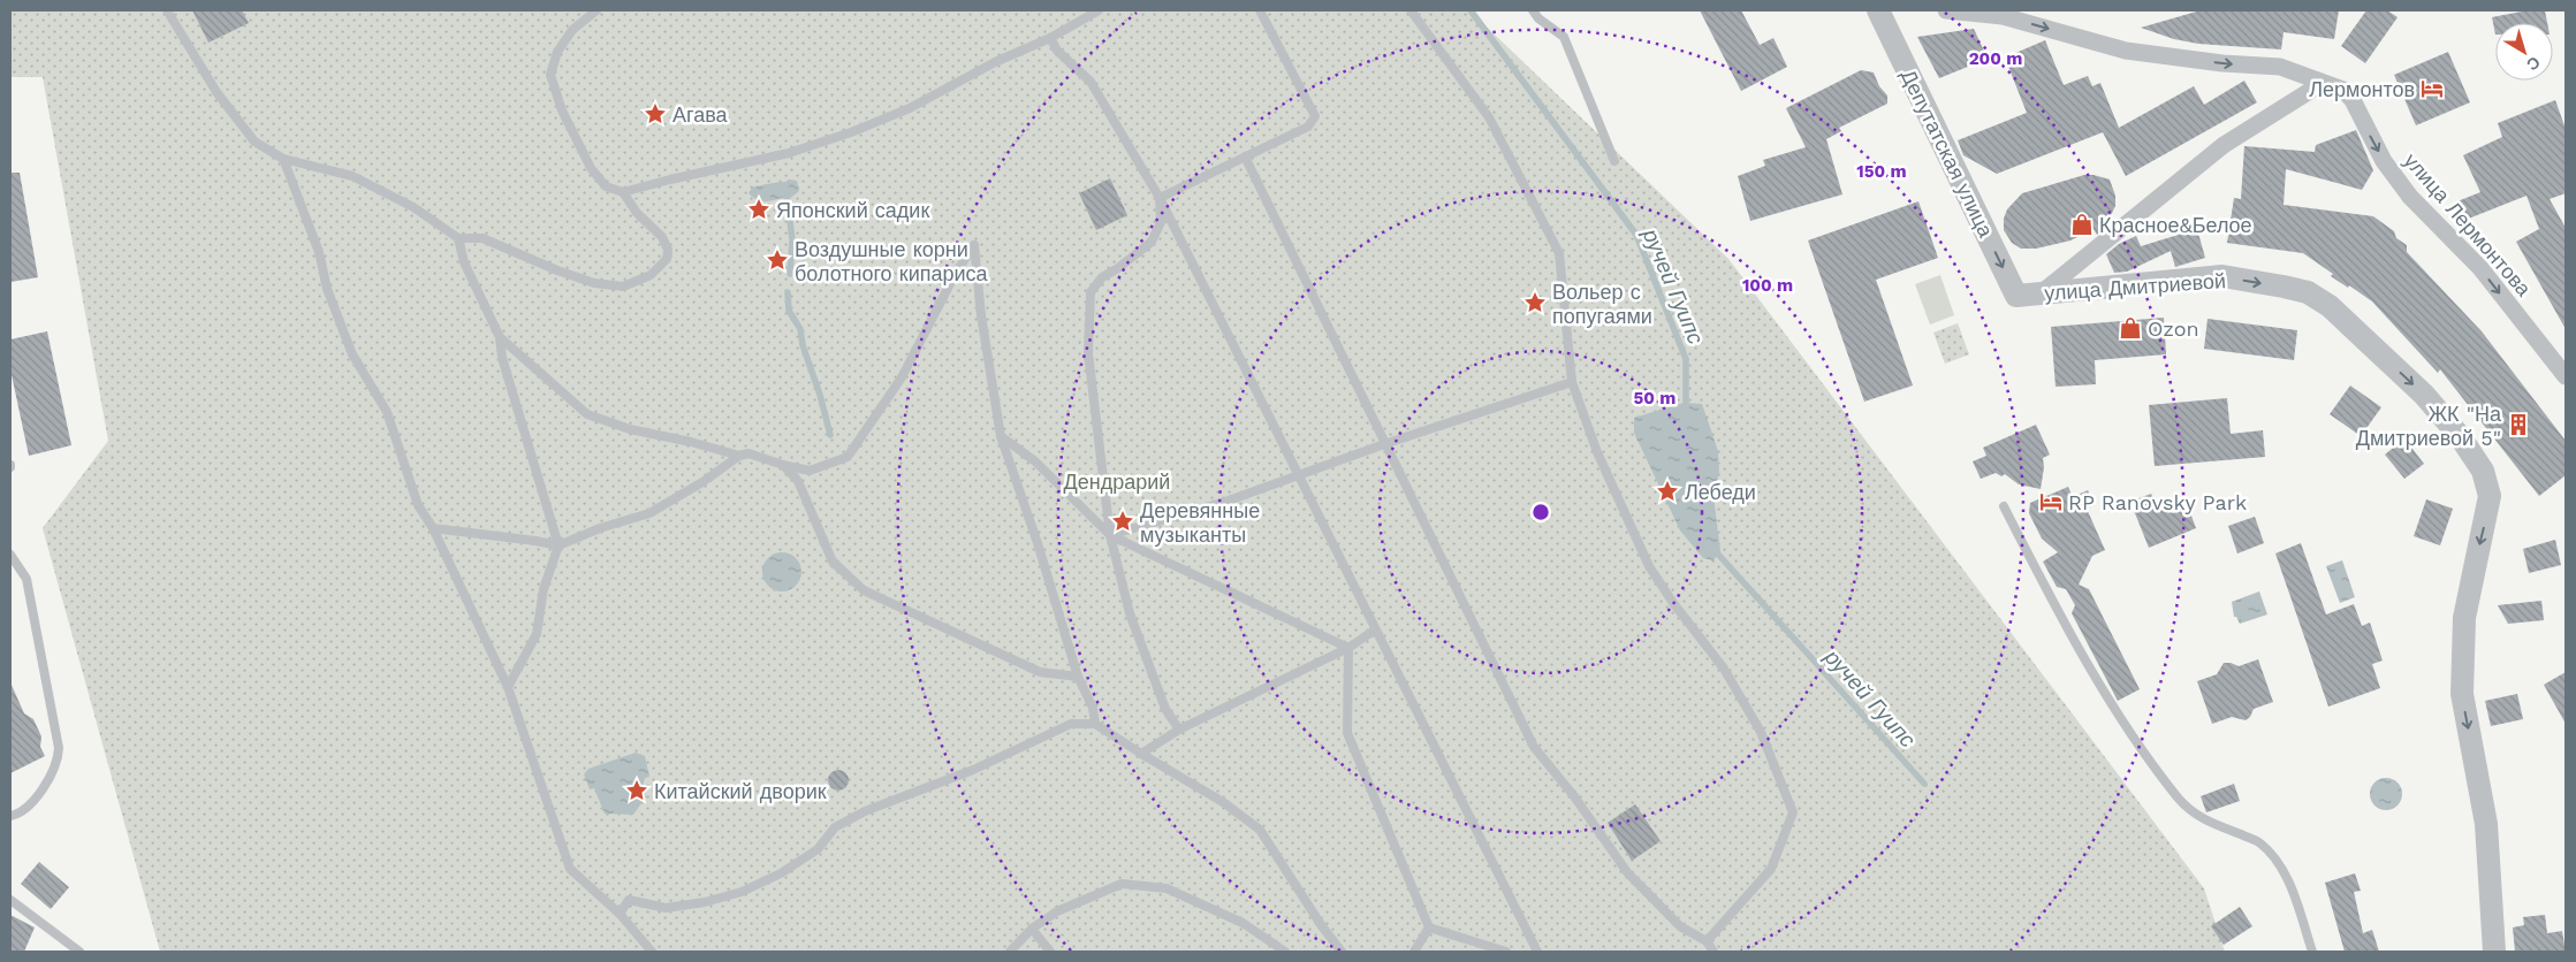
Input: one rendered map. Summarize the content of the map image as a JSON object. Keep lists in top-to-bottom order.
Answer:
{
  "streets": {
    "street": ["Депутатская улица", "улица Лермонтова", "улица Дмитриевой"]
  },
  "crossings": [
    ["Депутатская улица", "улица Дмитриевой"]
  ],
  "one_way": ["Депутатская улица", "улица Лермонтова"],
  "water": ["ручей Гуипс"],
  "parks": ["Дендрарий"],
  "places": {
    "hotel": ["Лермонтов", "RP Ranovsky Park"],
    "place": [
      "Агава",
      "Японский садик",
      "Воздушные корни болотного кипариса",
      "Вольер с попугаями",
      "Лебеди",
      "Деревянные музыканты",
      "Китайский дворик"
    ],
    "shop": ["Красное&Белое", "Ozon"],
    "building": ["ЖК \"На Дмитриевой 5\""]
  },
  "north": "bottom right",
  "rings": [
    "200 m",
    "150 m",
    "100 m",
    "50 m"
  ]
}
